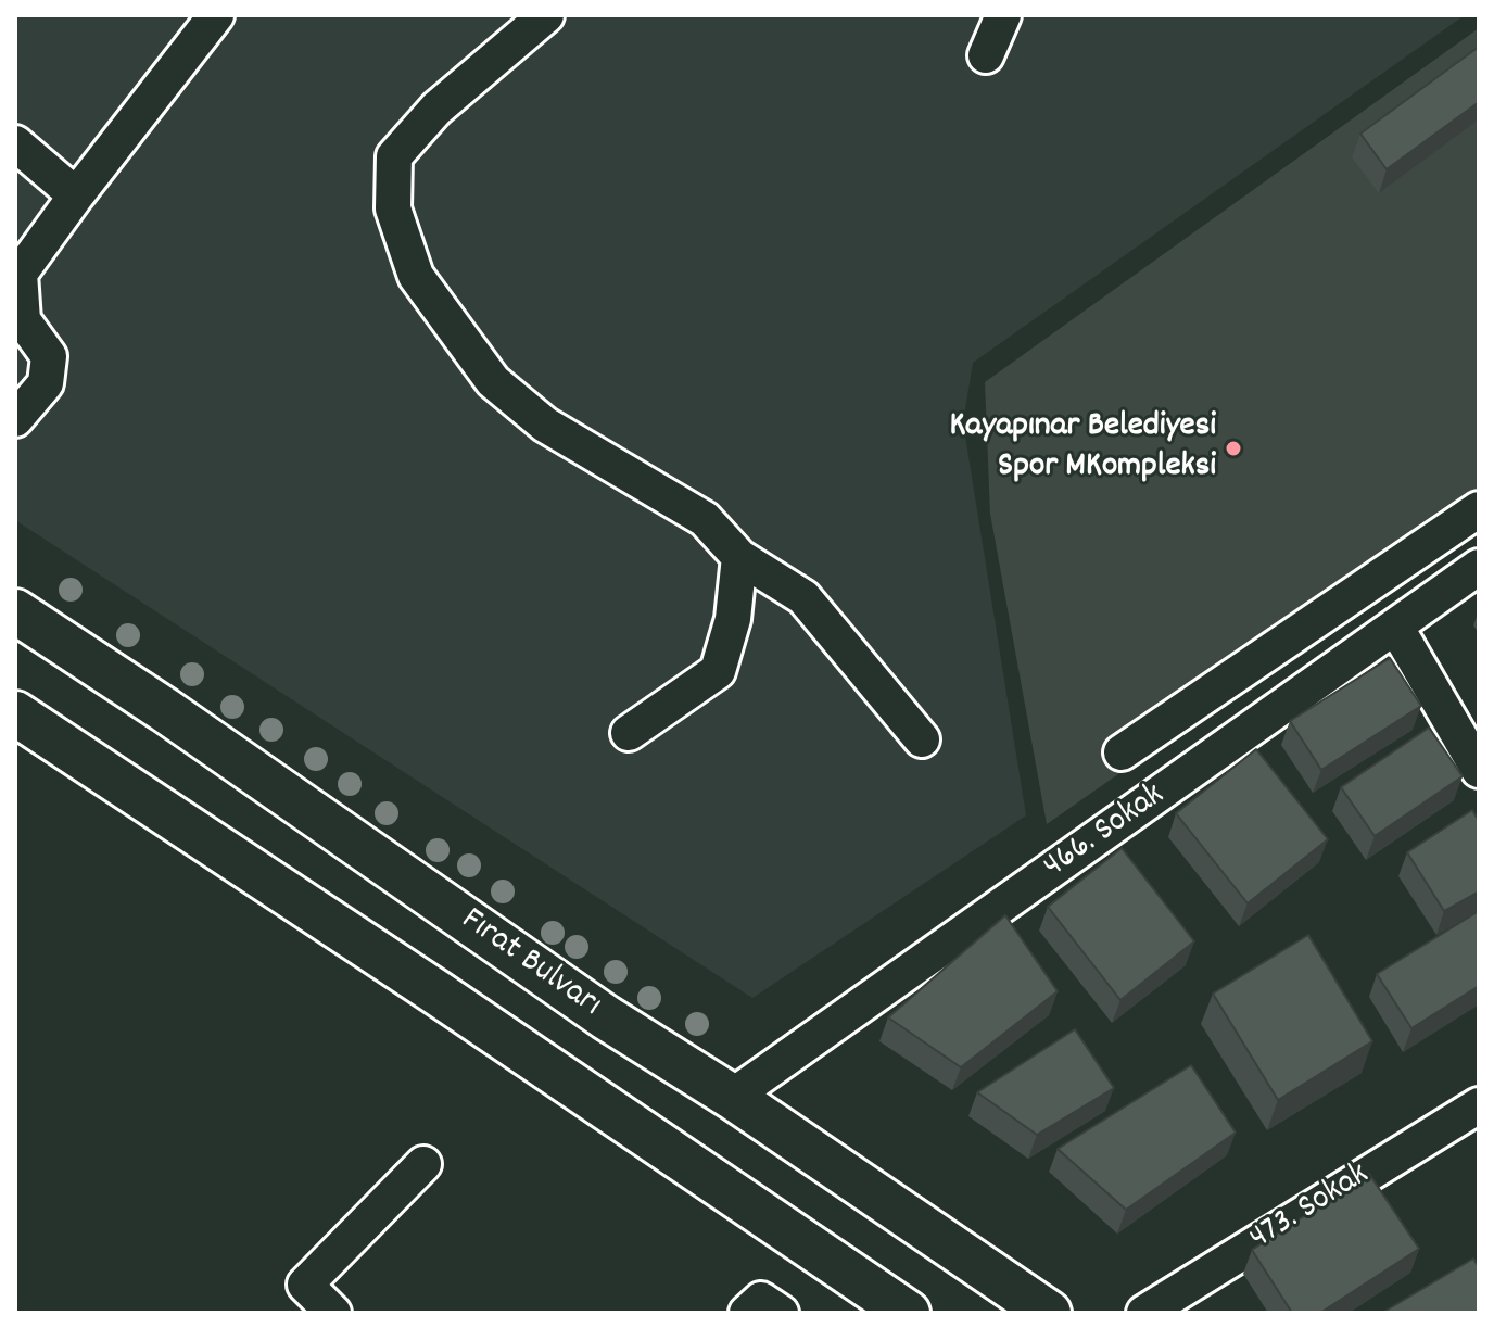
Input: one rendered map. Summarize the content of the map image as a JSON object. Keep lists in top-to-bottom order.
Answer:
{
  "streets": {
    "main road": ["Fırat Bulvarı"],
    "street": ["466. Sokak", "473. Sokak"]
  },
  "crossings": [
    ["466. Sokak", "Fırat Bulvarı"]
  ],
  "places": ["Kayapınar Belediyesi Spor MKompleksi"]
}
